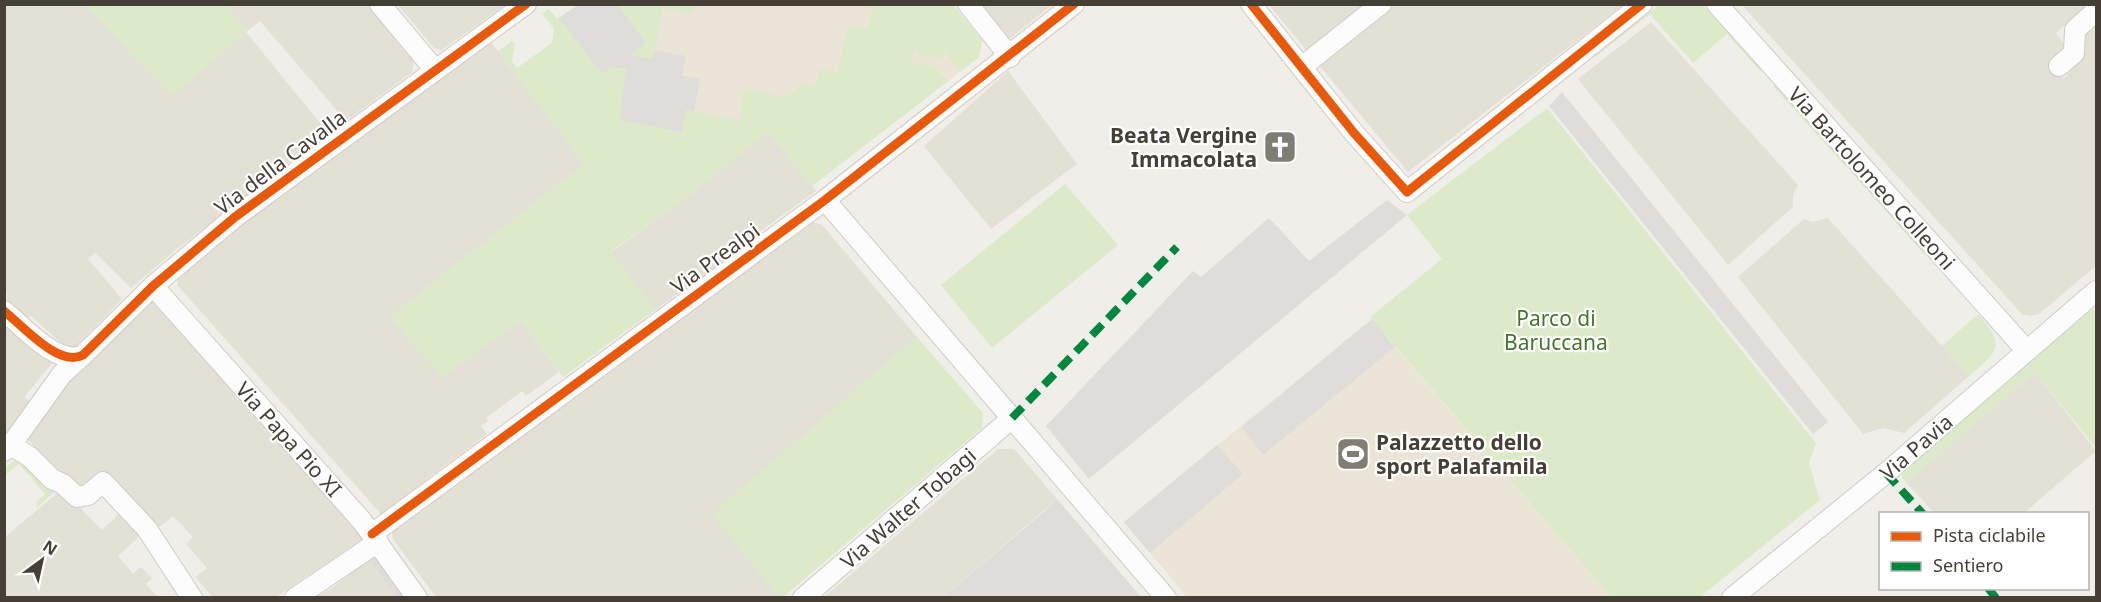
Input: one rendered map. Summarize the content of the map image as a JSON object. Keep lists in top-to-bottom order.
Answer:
{
  "streets": {
    "street": [
      "Via della Cavalla",
      "Via Bartolomeo Colleoni",
      "Via Prealpi",
      "Via Papa Pio XI",
      "Via Pavia",
      "Via Walter Tobagi"
    ]
  },
  "crossings": [
    ["Via della Cavalla", "Via Papa Pio XI"],
    ["Via Bartolomeo Colleoni", "Via Pavia"],
    ["Via Prealpi", "Via Papa Pio XI"]
  ],
  "parks": ["Parco di Baruccana"],
  "places": {
    "church": ["Beata Vergine Immacolata"],
    "sports": ["Palazzetto dello sport Palafamila"]
  },
  "legend": ["Pista ciclabile", "Sentiero"],
  "north": "top right"
}
